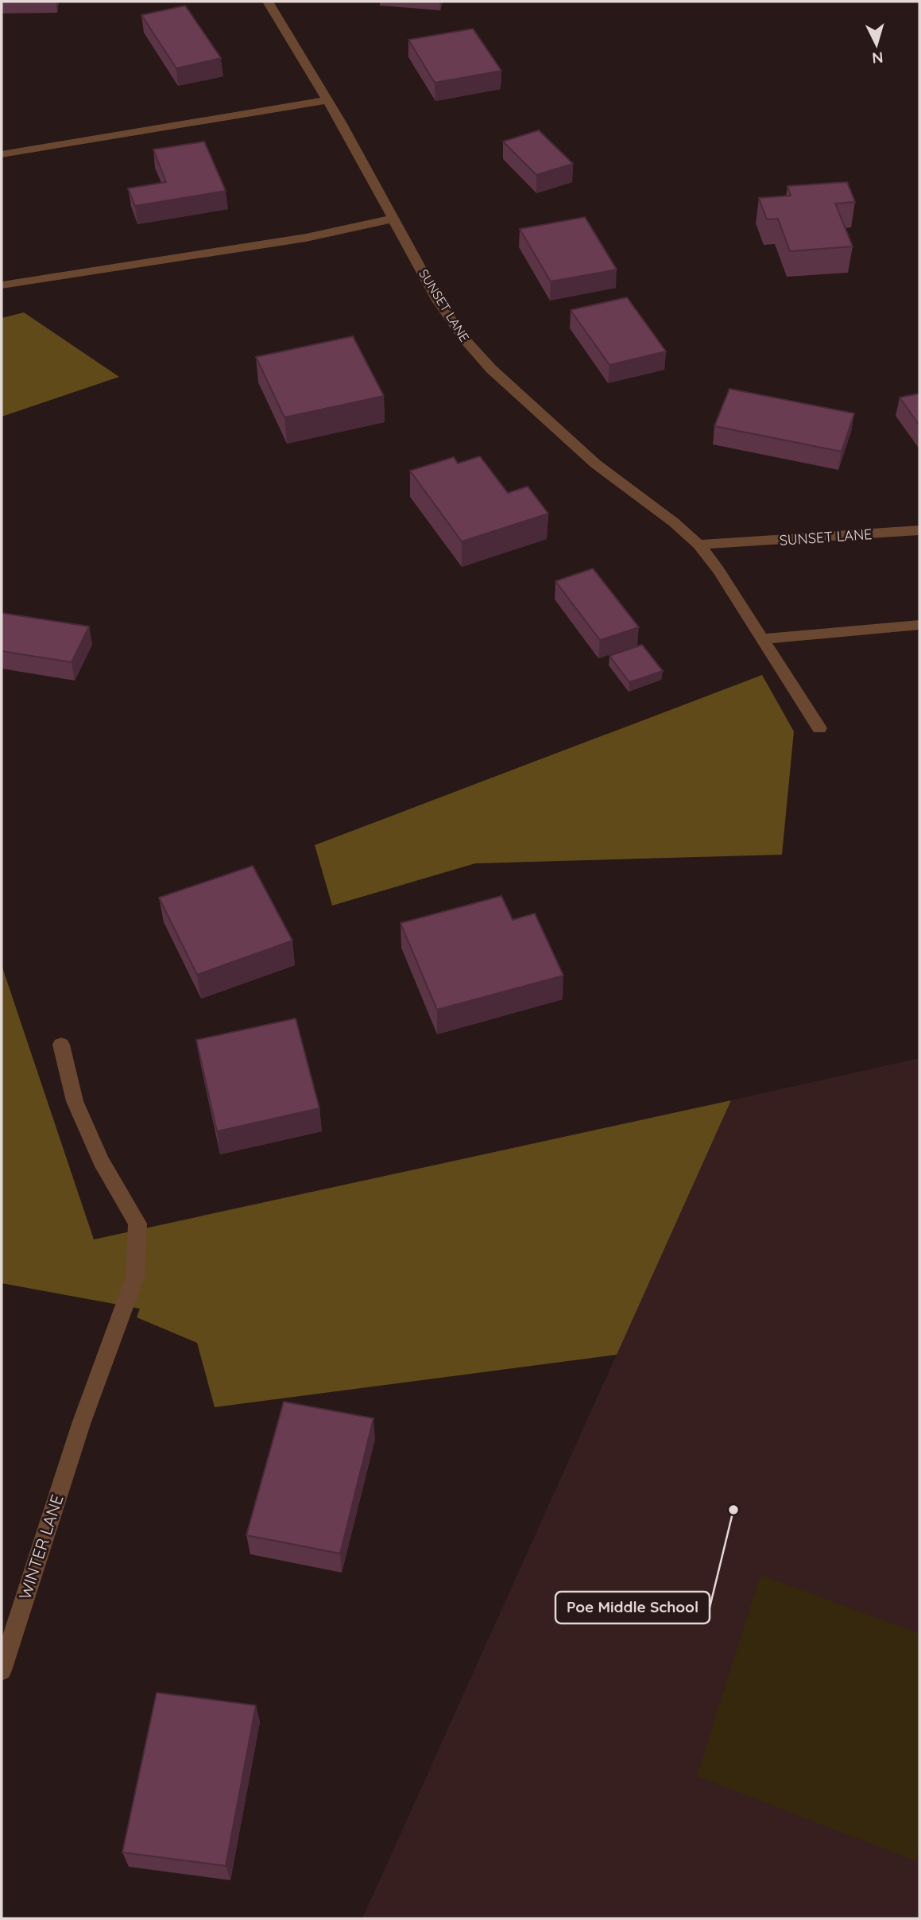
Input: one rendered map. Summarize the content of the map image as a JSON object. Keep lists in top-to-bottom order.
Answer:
{
  "streets": {
    "street": ["SUNSET LANE", "WINTER LANE"]
  },
  "places": ["Poe Middle School"],
  "north": "bottom"
}
